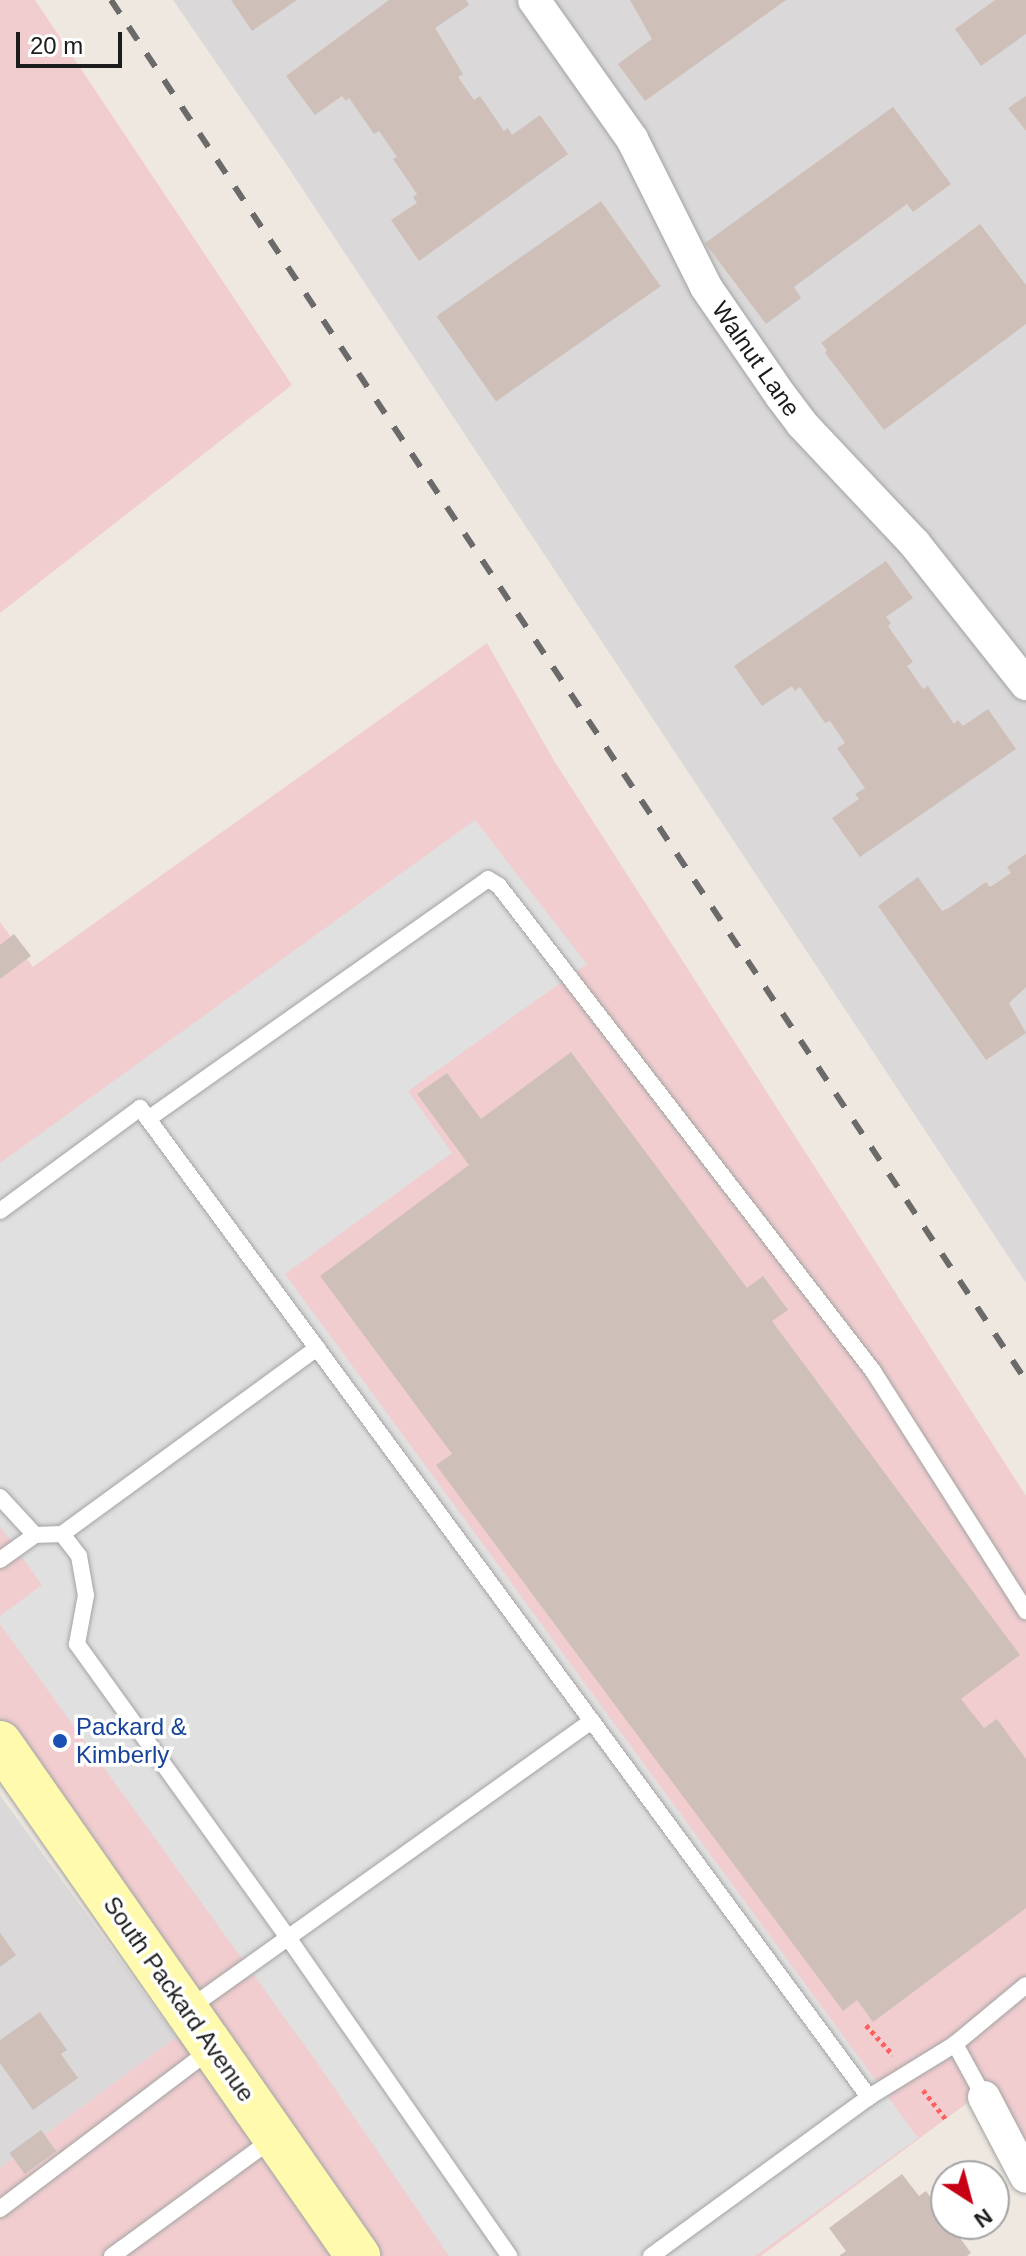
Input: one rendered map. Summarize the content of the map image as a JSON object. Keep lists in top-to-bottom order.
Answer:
{
  "streets": {
    "street": ["Walnut Lane", "South Packard Avenue"]
  },
  "places": ["Packard & Kimberly"],
  "scale_bar": "20 m",
  "north": "bottom right"
}
